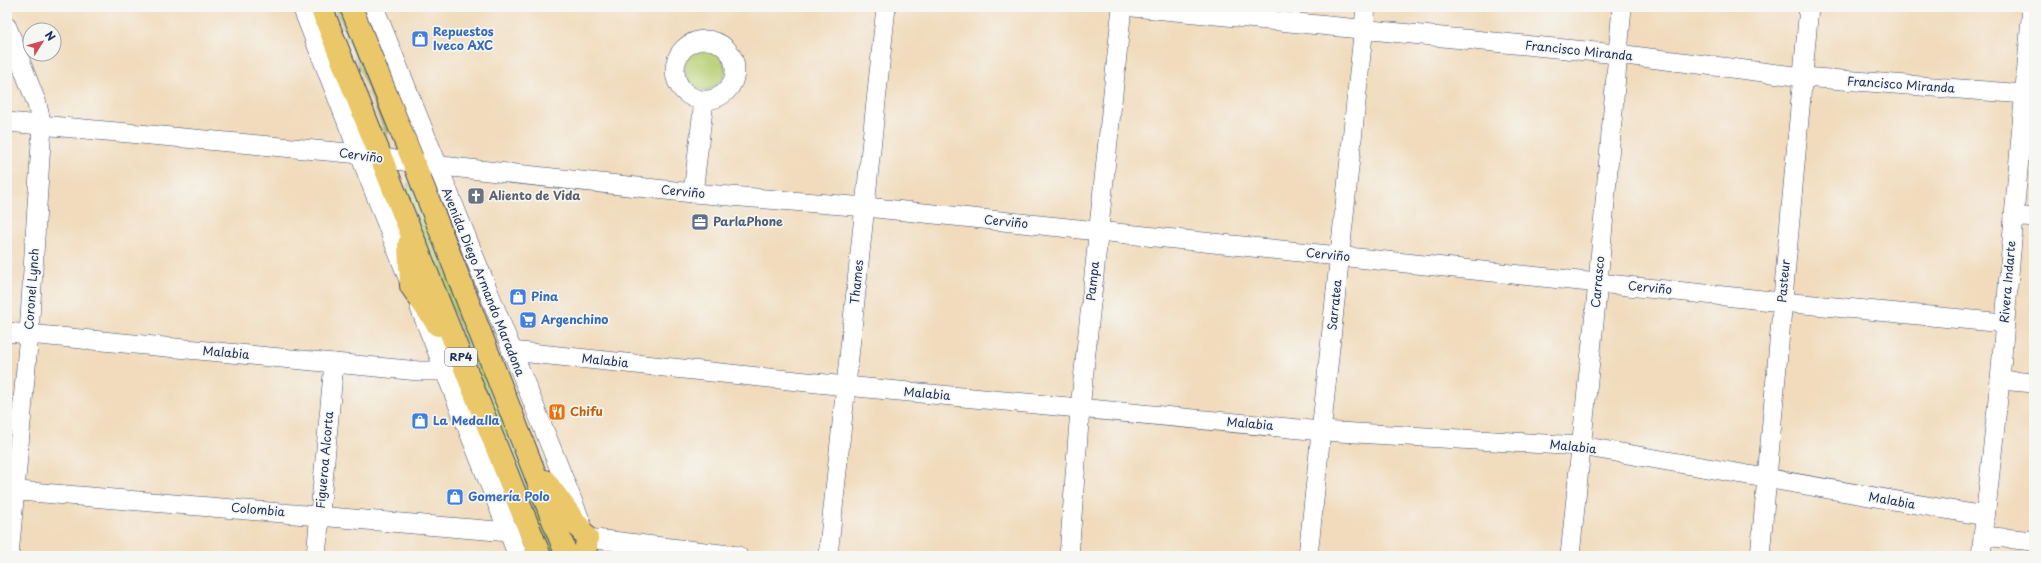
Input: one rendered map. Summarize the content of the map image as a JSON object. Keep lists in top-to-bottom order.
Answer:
{
  "streets": {
    "main road": ["Avenida Diego Armando Maradona", "RP4"],
    "street": [
      "Francisco Miranda",
      "Cerviño",
      "Pampa",
      "Pasteur",
      "Thames",
      "Carrasco",
      "Rivera Indarte",
      "Coronel Lynch",
      "Sarratea",
      "Malabia",
      "Figueroa Alcorta",
      "Colombia"
    ]
  },
  "crossings": [
    ["Francisco Miranda", "Pasteur"],
    ["Francisco Miranda", "Carrasco"],
    ["Francisco Miranda", "Rivera Indarte"],
    ["Francisco Miranda", "Sarratea"],
    ["Cerviño", "Pampa"],
    ["Cerviño", "Pasteur"],
    ["Cerviño", "Avenida Diego Armando Maradona"],
    ["Cerviño", "Thames"],
    ["Cerviño", "Carrasco"],
    ["Cerviño", "Rivera Indarte"],
    ["Cerviño", "Coronel Lynch"],
    ["Cerviño", "Sarratea"],
    ["Cerviño", "RP4"],
    ["Pampa", "Malabia"],
    ["Pasteur", "Malabia"],
    ["Avenida Diego Armando Maradona", "Malabia"],
    ["Thames", "Malabia"],
    ["Carrasco", "Malabia"],
    ["Rivera Indarte", "Malabia"],
    ["Coronel Lynch", "Malabia"],
    ["Coronel Lynch", "Colombia"],
    ["Sarratea", "Malabia"],
    ["Malabia", "RP4"],
    ["Malabia", "Figueroa Alcorta"],
    ["Figueroa Alcorta", "Colombia"]
  ],
  "places": {
    "shop": [
      "Repuestos Iveco AXC",
      "Pina",
      "La Medalla",
      "Gomería Polo"
    ],
    "church": ["Aliento de Vida"],
    "office": ["ParlaPhone"],
    "supermarket": ["Argenchino"],
    "restaurant": ["Chifu"]
  },
  "north": "top right"
}
